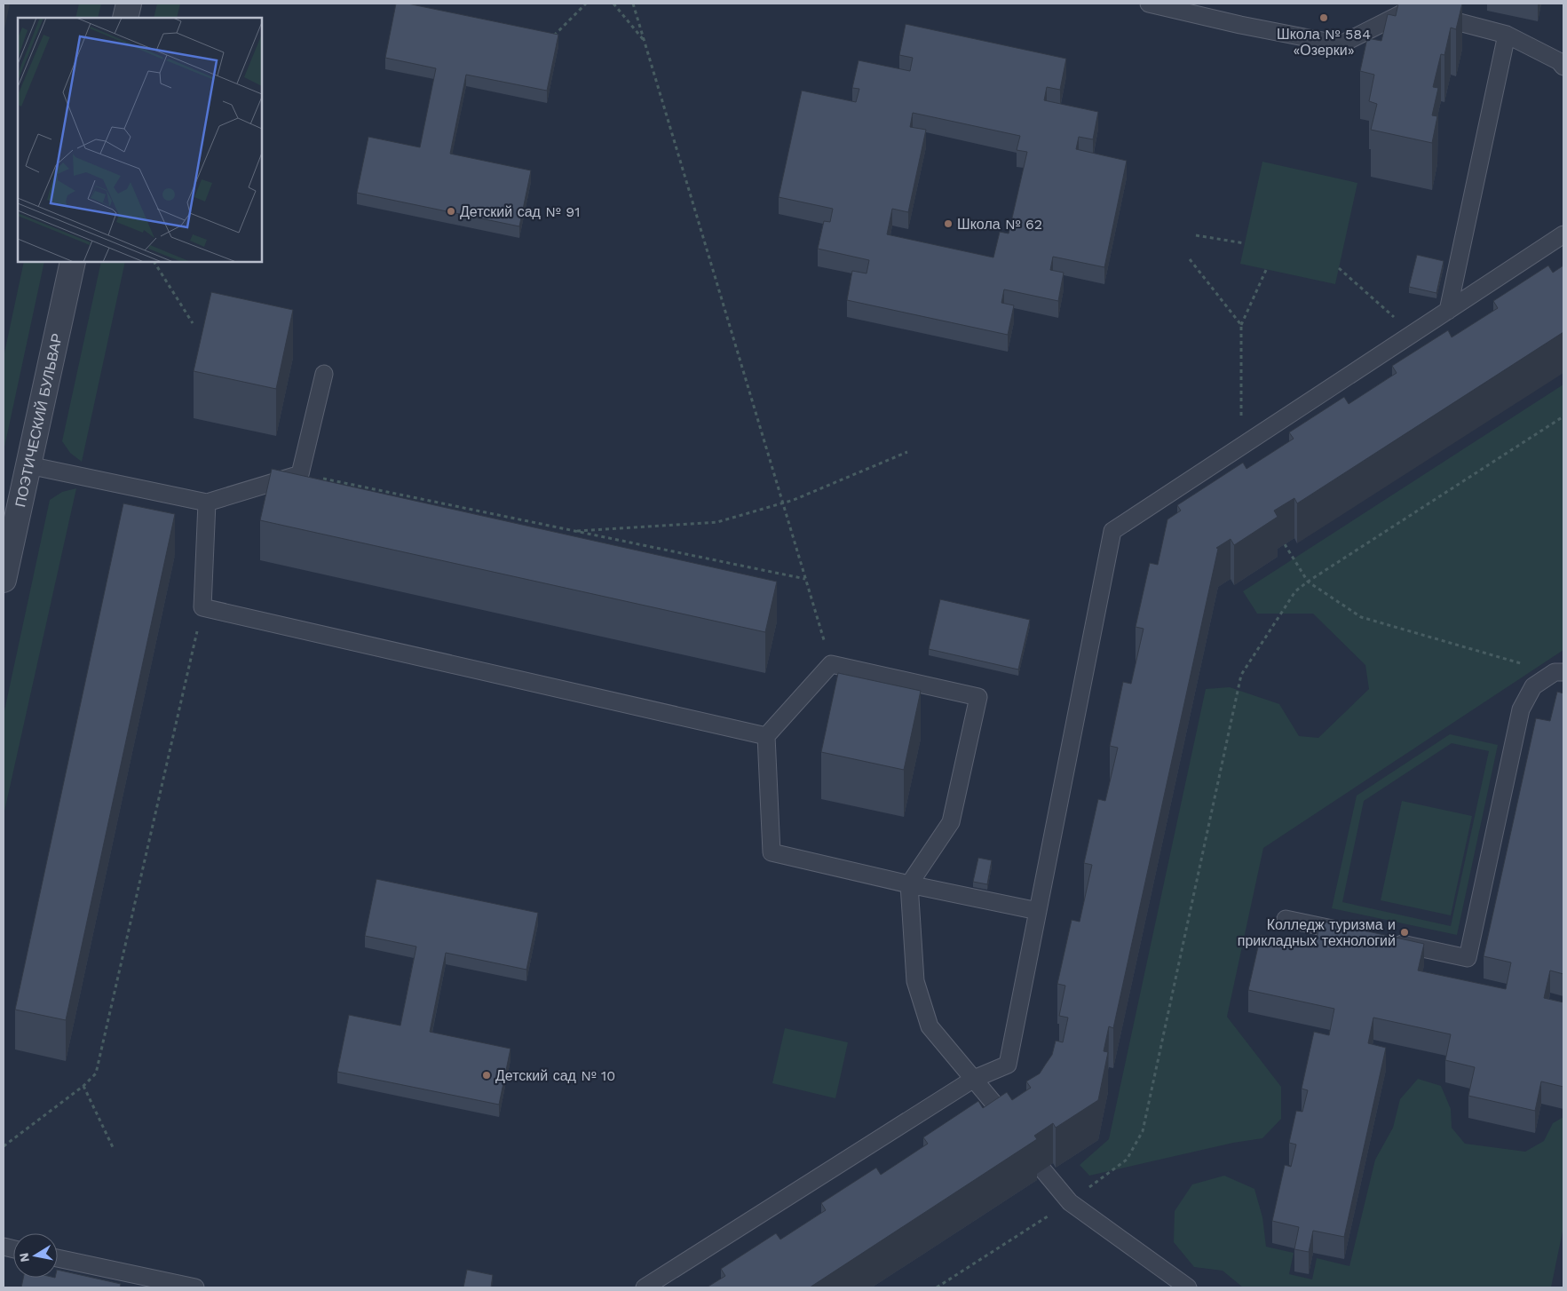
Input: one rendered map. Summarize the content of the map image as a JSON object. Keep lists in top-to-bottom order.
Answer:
{
  "streets": {
    "street": ["ПОЭТИЧЕСКИЙ БУЛЬВАР"]
  },
  "places": [
    "Школа № 584 «Озерки»",
    "Детский сад № 91",
    "Школа № 62",
    "Колледж туризма и прикладных технологий",
    "Детский сад № 10"
  ],
  "north": "left"
}
